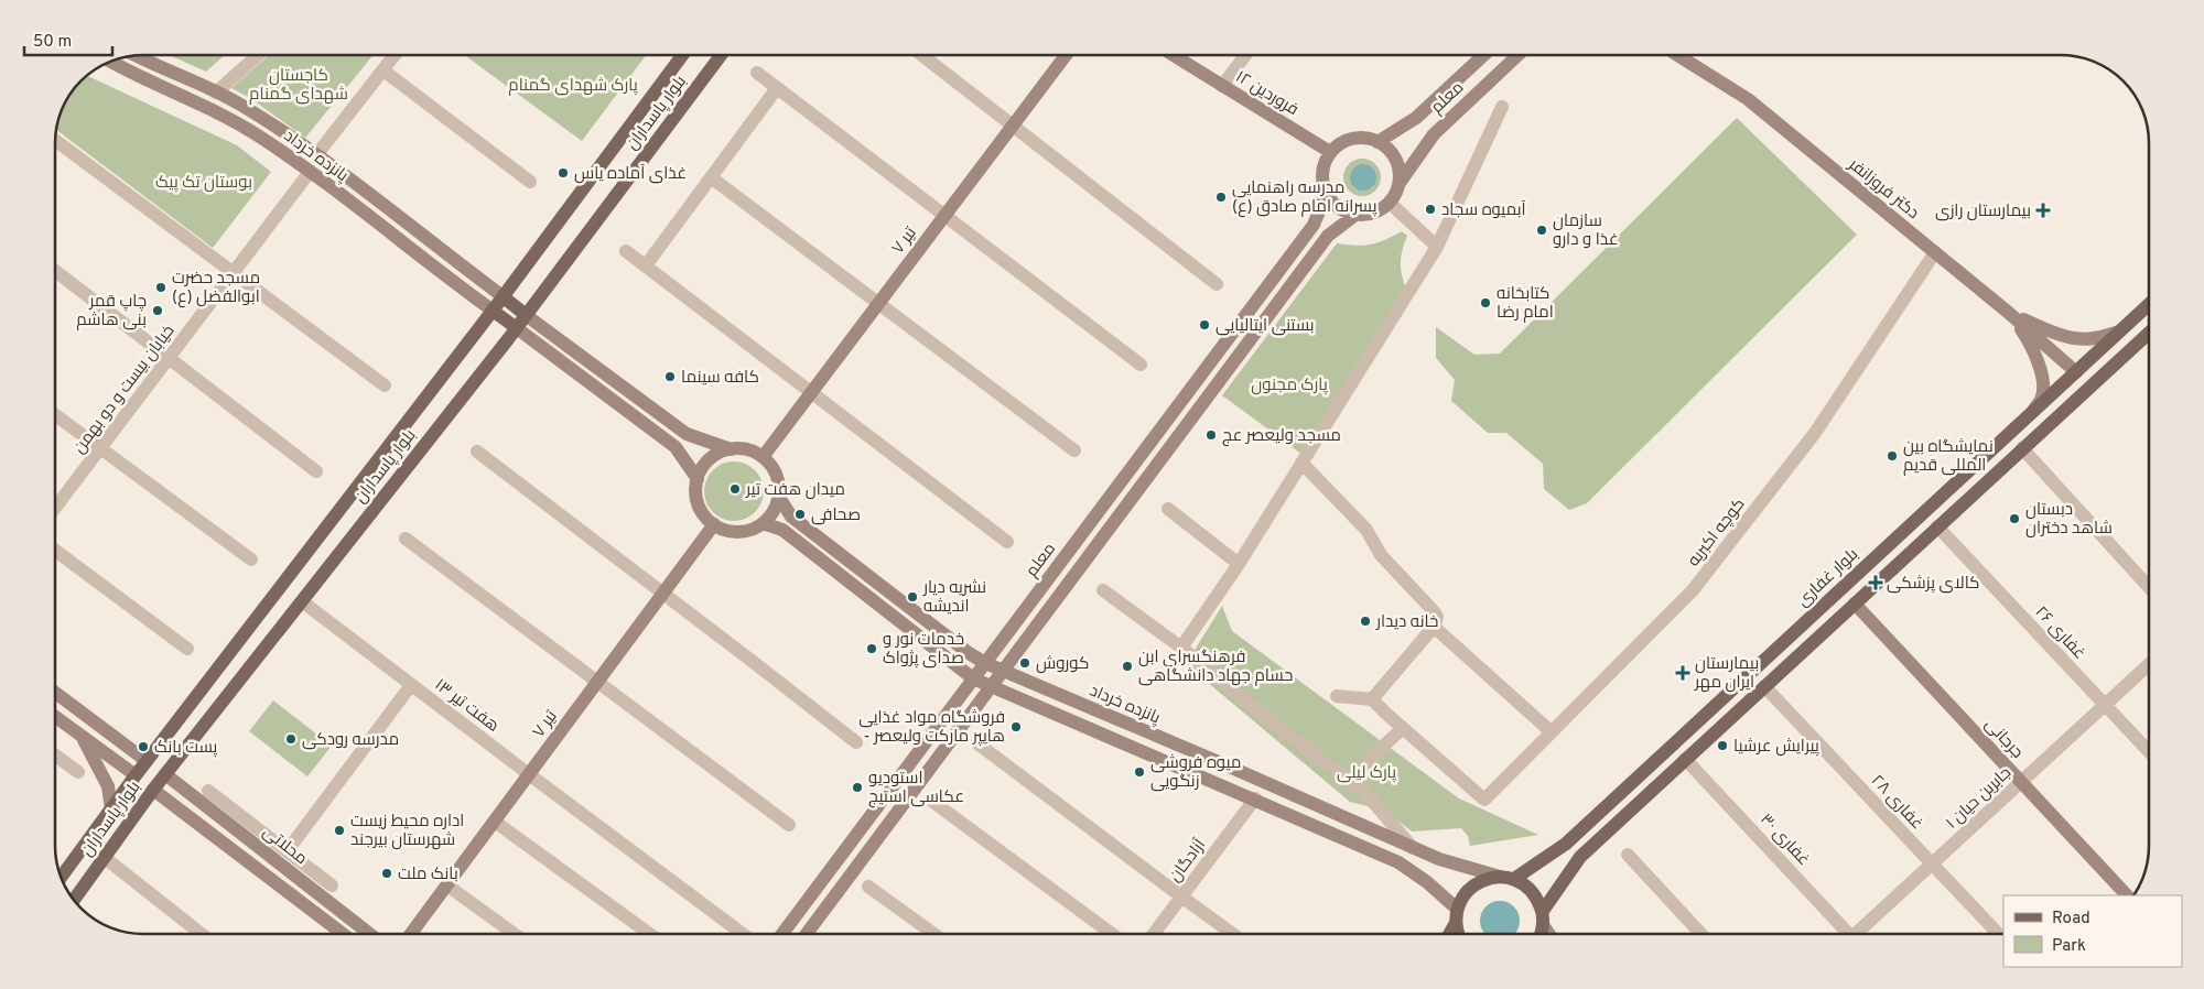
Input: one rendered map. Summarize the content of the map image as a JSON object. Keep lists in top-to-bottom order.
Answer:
{
  "streets": {
    "main road": [
      "۱۲ فروردین",
      "معلم",
      "بلوار پاسداران",
      "پانزده خرداد",
      "دکتر فروزانفر",
      "۷ تیر",
      "بلوار غفاری",
      "جرجانی",
      "محلاتی"
    ],
    "street": [
      "خیابان بیست و دو بهمن",
      "کوچه اکبریه",
      "غفاری ۲۶",
      "هفت تیر ۱۳",
      "جابربن حیان ۱",
      "غفاری ۲۸",
      "غفاری ۳۰",
      "آزادگان"
    ]
  },
  "crossings": [
    ["۱۲ فروردین", "معلم"],
    ["معلم", "پانزده خرداد"],
    ["بلوار پاسداران", "پانزده خرداد"],
    ["بلوار پاسداران", "هفت تیر ۱۳"],
    ["بلوار پاسداران", "محلاتی"],
    ["پانزده خرداد", "۷ تیر"],
    ["پانزده خرداد", "خیابان بیست و دو بهمن"],
    ["پانزده خرداد", "بلوار غفاری"],
    ["دکتر فروزانفر", "کوچه اکبریه"],
    ["دکتر فروزانفر", "بلوار غفاری"],
    ["۷ تیر", "هفت تیر ۱۳"],
    ["غفاری ۲۶", "جابربن حیان ۱"],
    ["جرجانی", "جابربن حیان ۱"],
    ["جابربن حیان ۱", "غفاری ۲۸"]
  ],
  "parks": [
    "کاجستان شهدای گمنام",
    "پارک شهدای گمنام",
    "بوستان تک پیک",
    "پارک مجنون",
    "پارک لیلی"
  ],
  "places": {
    "other": [
      "غذای آماده یاس",
      "مدرسه راهنمایی پسرانه امام صادق (ع)",
      "آبمیوه سجاد",
      "سازمان غذا و دارو",
      "مسجد حضرت ابوالفضل (ع)",
      "کتابخانه امام رضا",
      "چاپ قمر بنی هاشم",
      "بستنی ایتالیایی",
      "کافه سینما",
      "مسجد ولیعصر عج",
      "نمایشگاه بین المللی قدیم",
      "میدان هفت تیر",
      "صحافی",
      "دبستان شاهد دختران",
      "نشریه دیار اندیشه",
      "خانه دیدار",
      "خدمات نور و صدای پژواک",
      "کوروش",
      "فرهنگسرای ابن حسام جهاد دانشگاهی",
      "فروشگاه مواد غذایی - هایپر مارکت ولیعصر",
      "مدرسه رودکی",
      "پیرایش عرشیا",
      "پست بانک",
      "میوه فروشی زنگویی",
      "استودیو عکاسی استیج",
      "اداره محیط زیست شهرستان بیرجند",
      "بانک ملت"
    ],
    "health": ["بیمارستان رازی", "کالای پزشکی", "بیمارستان ایران مهر"]
  },
  "legend": ["Road", "Park"],
  "scale_bar": "50 m"
}
